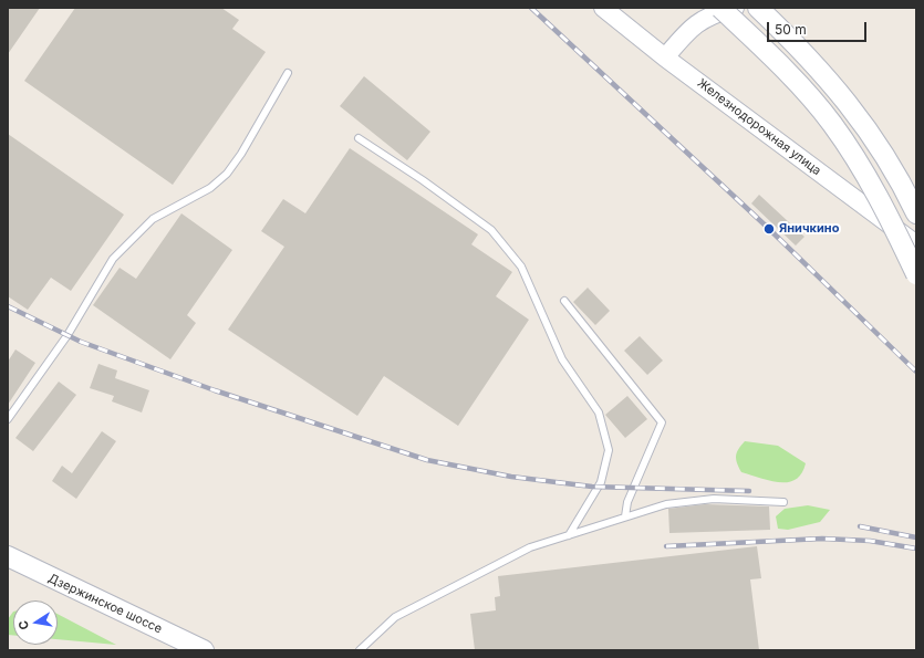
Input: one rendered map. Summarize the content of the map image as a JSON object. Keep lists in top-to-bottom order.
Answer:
{
  "streets": {
    "main road": ["Дзержинское шоссе"],
    "street": ["Железнодорожная улица"]
  },
  "places": ["Яничкино"],
  "scale_bar": "50 m",
  "north": "left"
}
